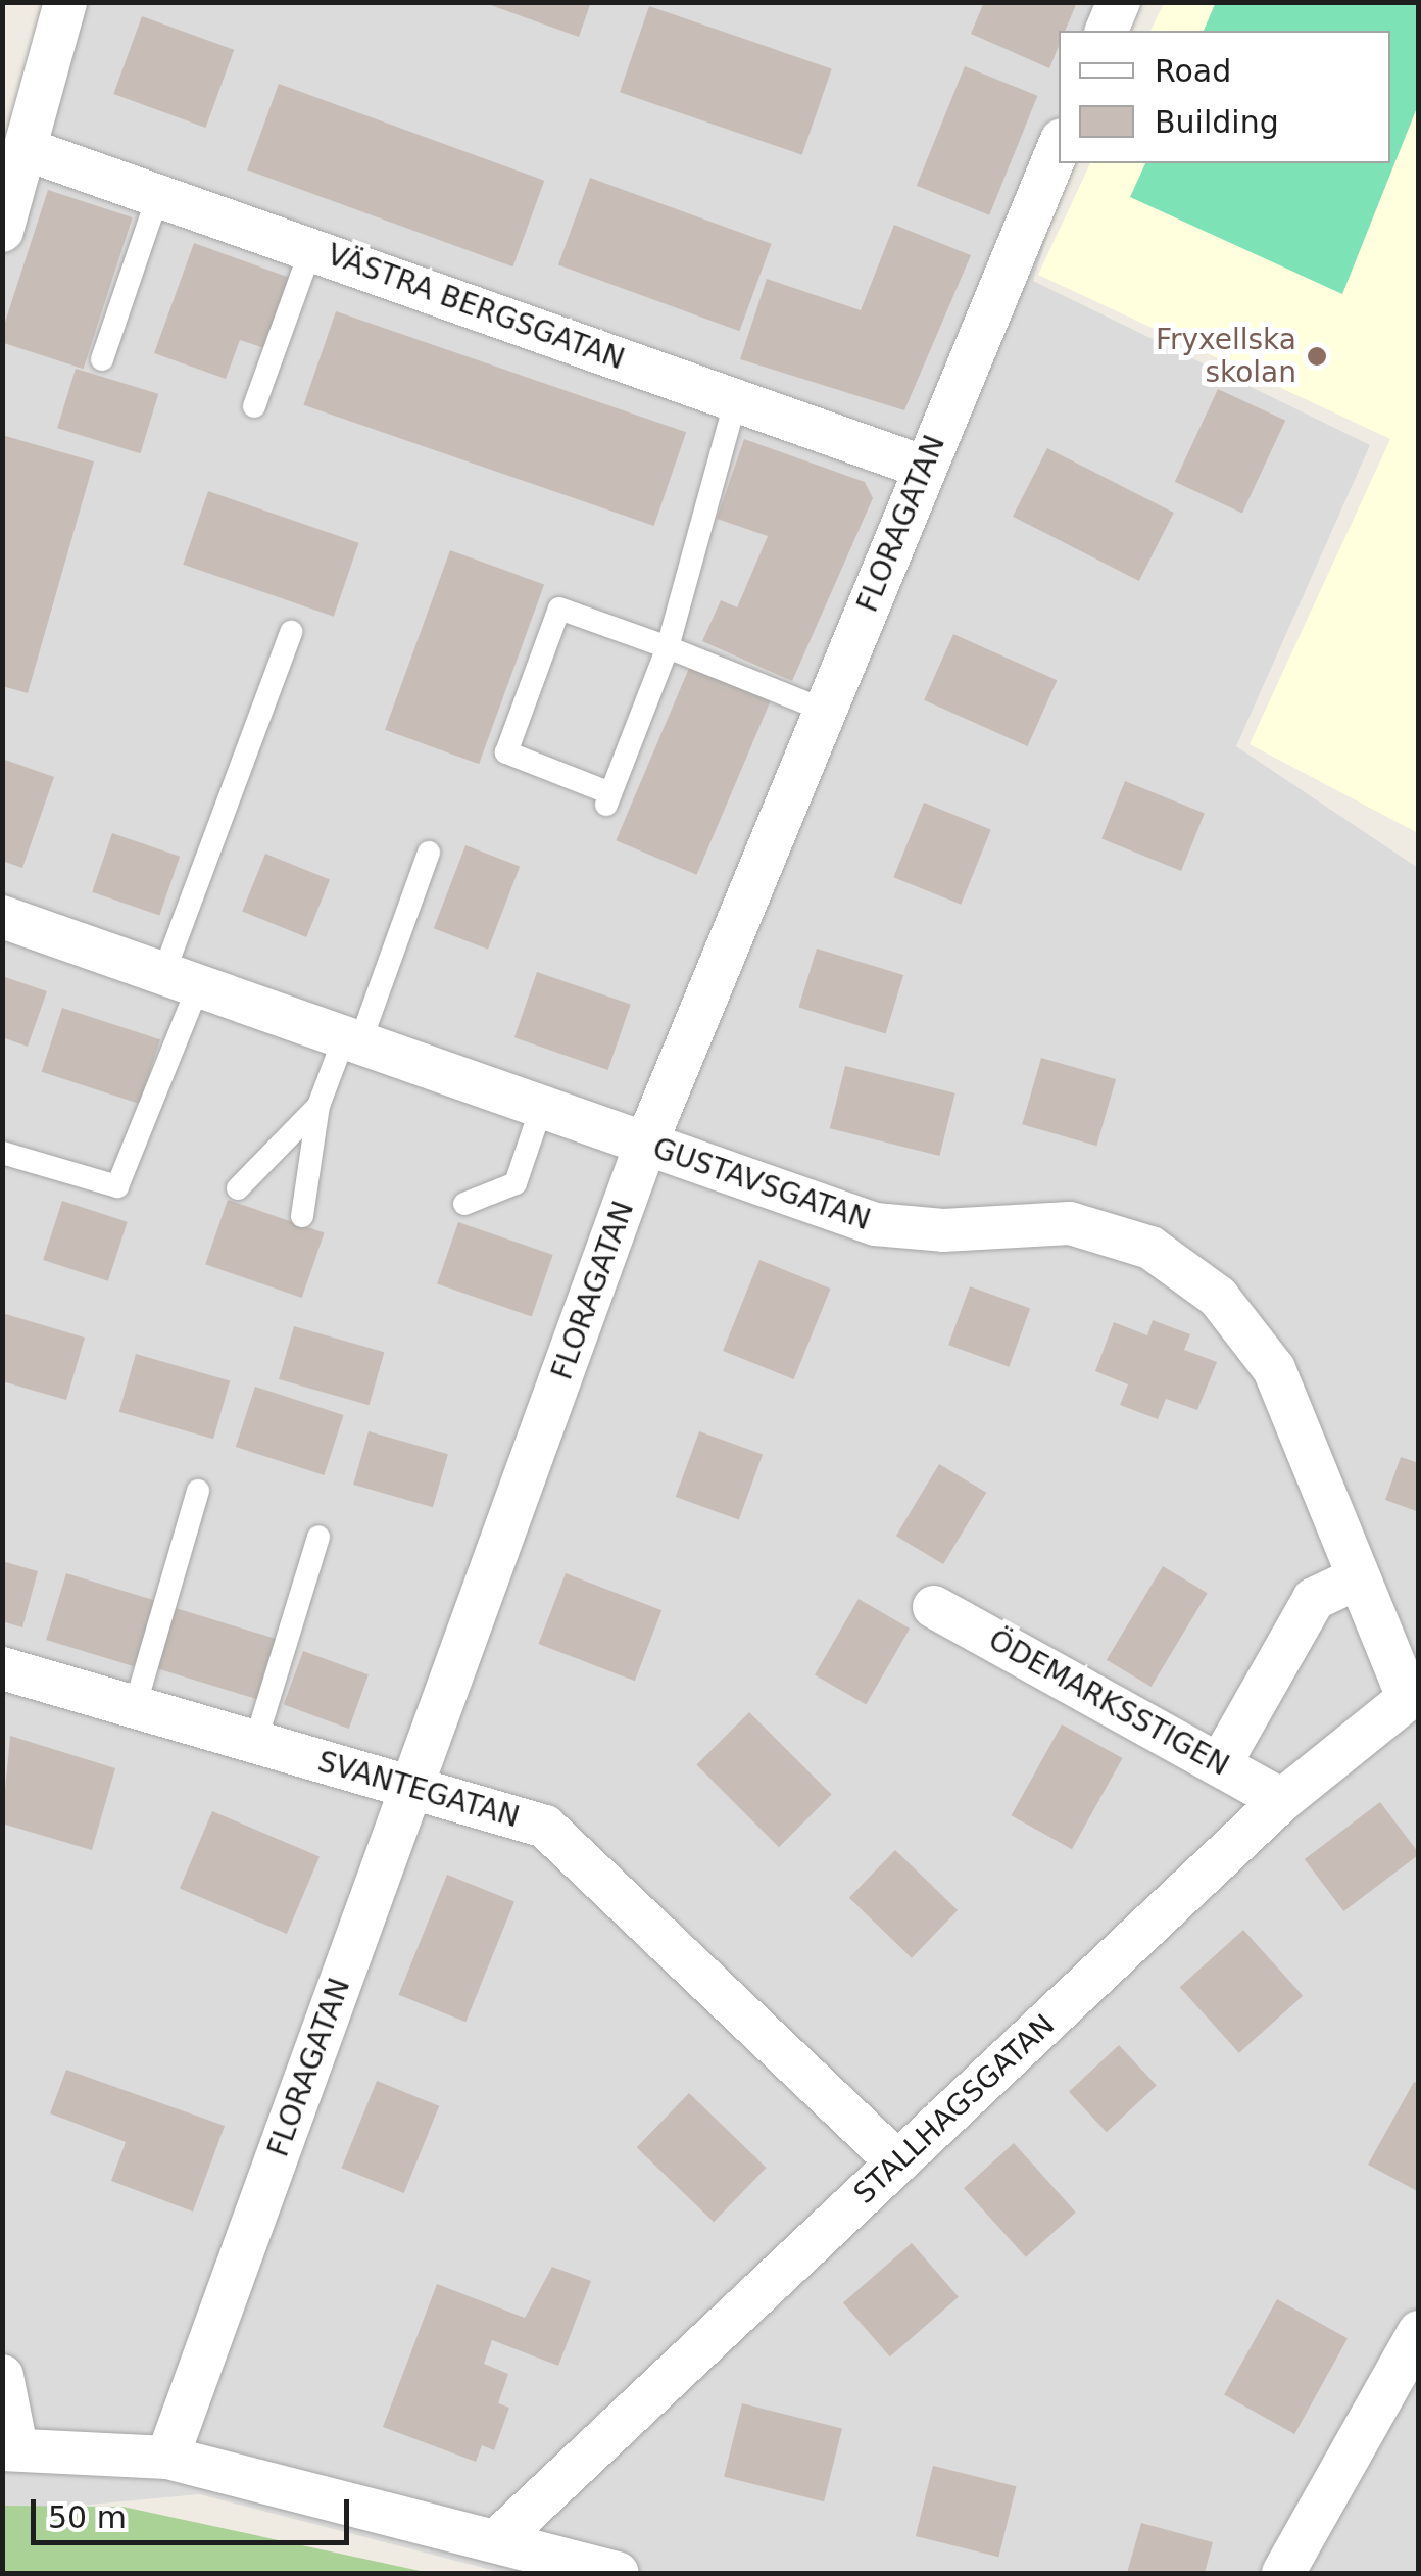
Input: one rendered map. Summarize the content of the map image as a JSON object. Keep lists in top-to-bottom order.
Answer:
{
  "streets": {
    "street": [
      "VÄSTRA BERGSGATAN",
      "FLORAGATAN",
      "GUSTAVSGATAN",
      "ÖDEMARKSSTIGEN",
      "SVANTEGATAN",
      "STALLHAGSGATAN"
    ]
  },
  "crossings": [
    ["VÄSTRA BERGSGATAN", "FLORAGATAN"],
    ["FLORAGATAN", "GUSTAVSGATAN"],
    ["FLORAGATAN", "SVANTEGATAN"],
    ["GUSTAVSGATAN", "STALLHAGSGATAN"],
    ["ÖDEMARKSSTIGEN", "STALLHAGSGATAN"],
    ["SVANTEGATAN", "STALLHAGSGATAN"]
  ],
  "places": ["Fryxellska skolan"],
  "legend": ["Road", "Building"],
  "scale_bar": "50 m"
}
